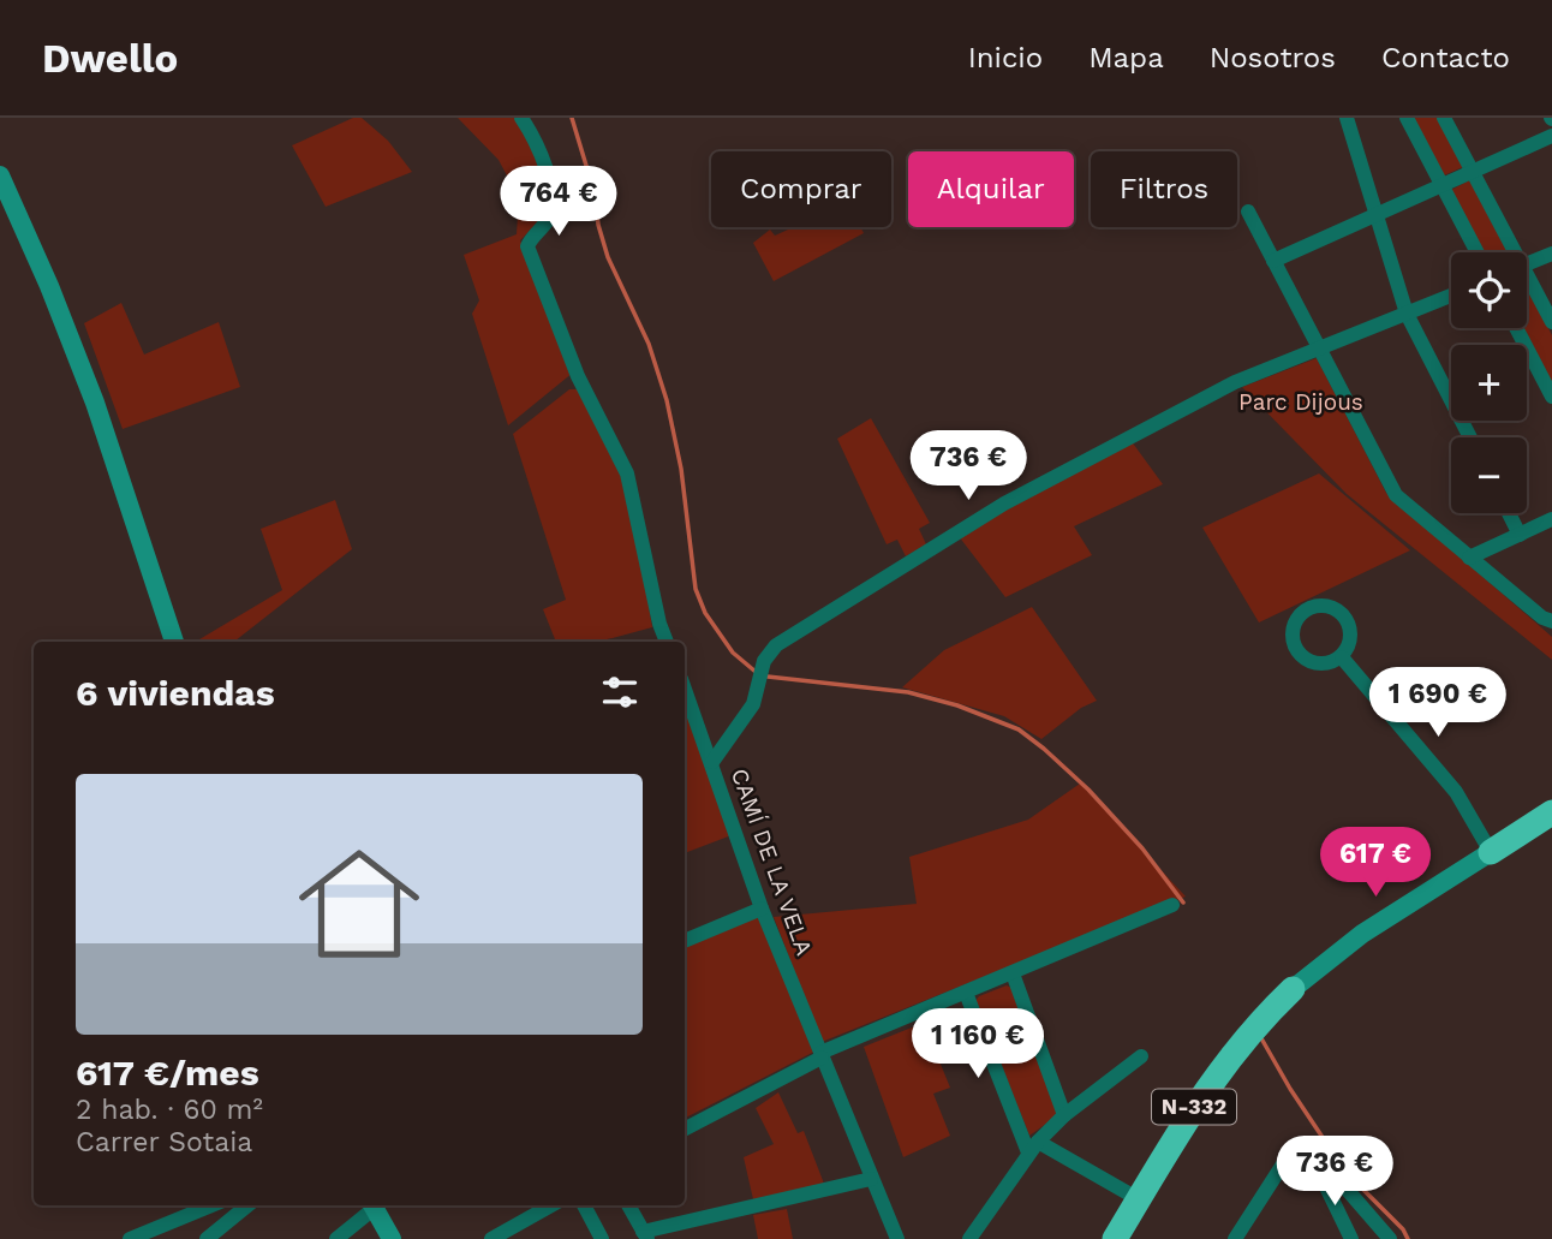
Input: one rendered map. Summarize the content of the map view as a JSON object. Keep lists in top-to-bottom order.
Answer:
{
  "streets": {
    "highway": ["N-332"],
    "street": ["CAMÍ DE LA VELA"]
  },
  "parks": ["Parc Dijous"],
  "page": {
    "header": "Dwello",
    "nav": [
      "Inicio",
      "Mapa",
      "Nosotros",
      "Contacto"
    ],
    "chip": ["Comprar", "Alquilar", "Filtros"],
    "price": [
      "764 €",
      "736 €",
      "1 690 €",
      "617 €",
      "1 160 €",
      "736 €"
    ],
    "map_buttons": ["+", "−"],
    "heading": "6 viviendas",
    "list": [
      {
        "name": "617 €/mes",
        "note": "2 hab. · 60 m² · Carrer Sotaia"
      }
    ]
  }
}
